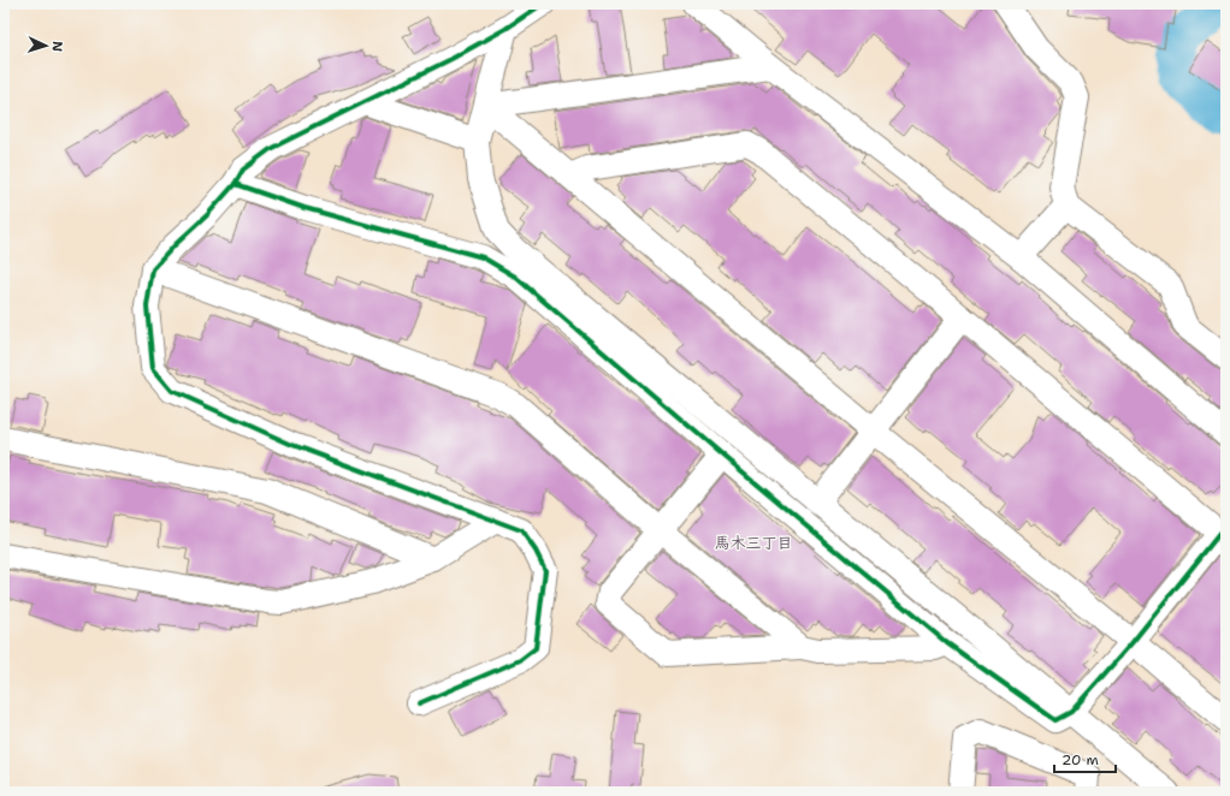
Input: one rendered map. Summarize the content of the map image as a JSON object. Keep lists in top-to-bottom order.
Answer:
{
  "districts": ["馬木三丁目"],
  "scale_bar": "20 m",
  "north": "right"
}
